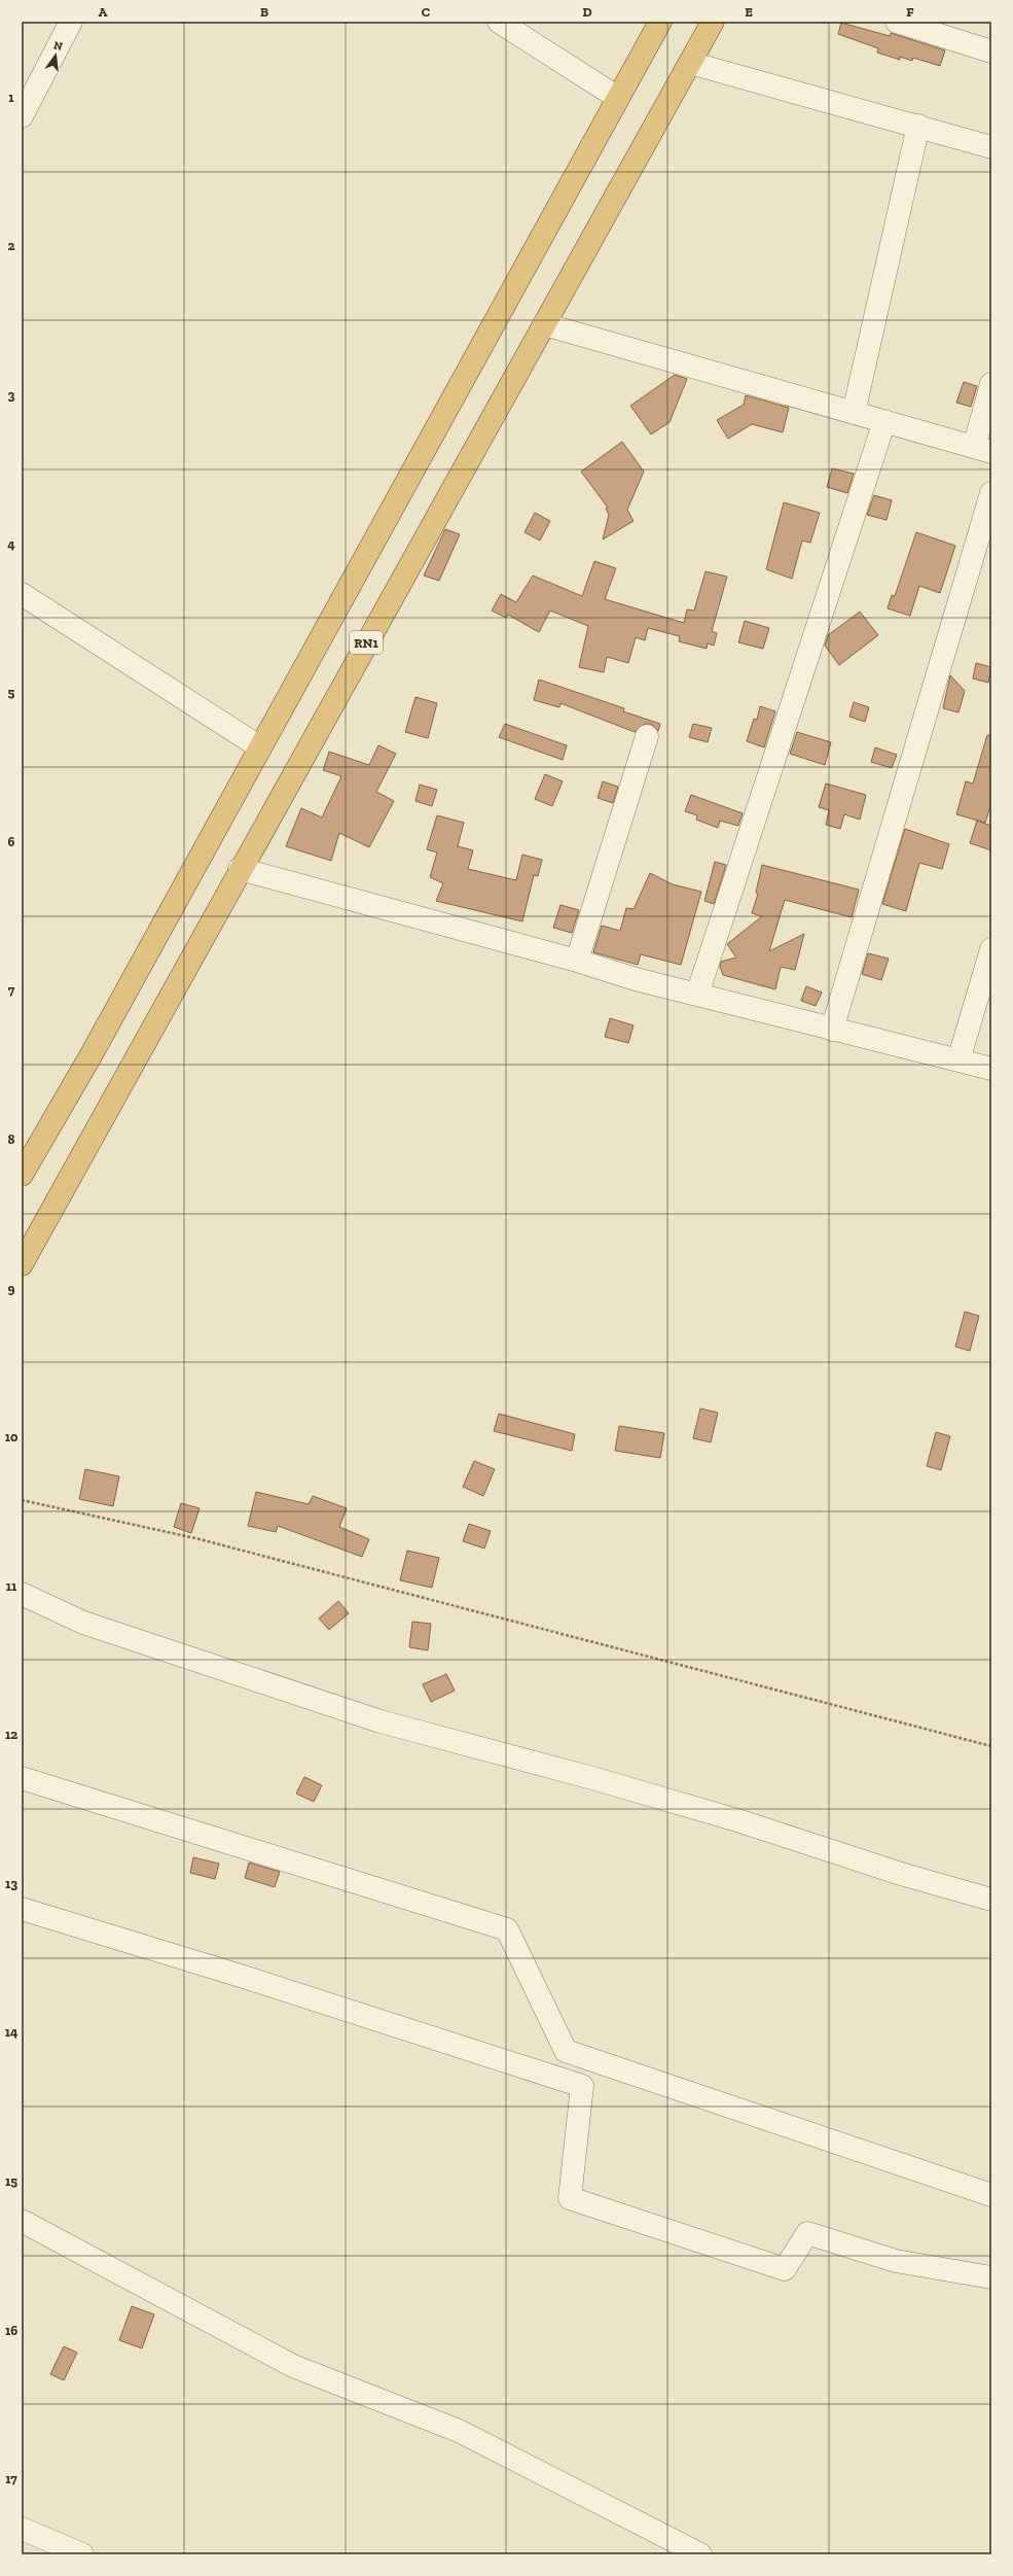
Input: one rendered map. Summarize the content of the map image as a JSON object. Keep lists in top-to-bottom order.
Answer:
{
  "streets": {
    "highway": ["RN1"]
  },
  "north": "top",
  "grid": {
    "columns": [
      "A",
      "B",
      "C",
      "D",
      "E",
      "F"
    ],
    "rows": [
      "1",
      "2",
      "3",
      "4",
      "5",
      "6",
      "7",
      "8",
      "9",
      "10",
      "11",
      "12",
      "13",
      "14",
      "15",
      "16",
      "17"
    ]
  }
}
